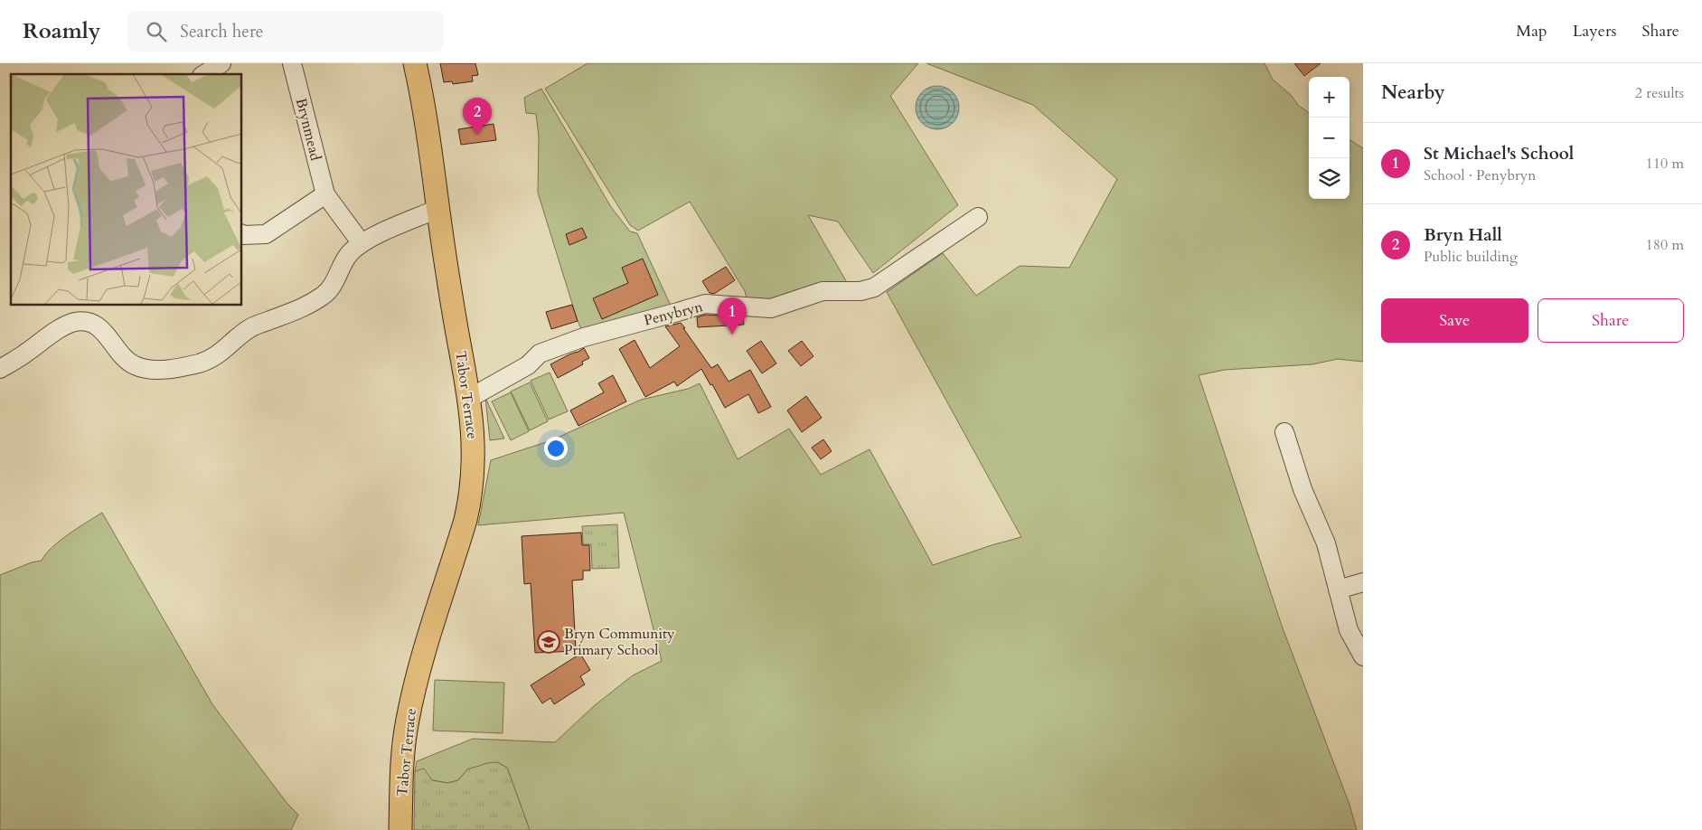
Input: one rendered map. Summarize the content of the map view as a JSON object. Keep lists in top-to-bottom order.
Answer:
{
  "streets": {
    "main road": ["Tabor Terrace"],
    "street": ["Brynmead", "Penybryn"]
  },
  "crossings": [
    ["Penybryn", "Tabor Terrace"]
  ],
  "places": {
    "school or university": ["Bryn Community Primary School"]
  },
  "page": {
    "header": "Roamly",
    "search": "Search here",
    "nav": ["Map", "Layers", "Share"],
    "heading": ["Nearby", "2 results"],
    "map_buttons": ["+", "−"],
    "pins": ["2", "1"],
    "list": [
      {
        "mark": "1",
        "name": "St Michael's School",
        "note": "School · Penybryn",
        "value": "110 m"
      },
      {
        "mark": "2",
        "name": "Bryn Hall",
        "note": "Public building",
        "value": "180 m"
      }
    ],
    "buttons": ["Save", "Share"]
  }
}
